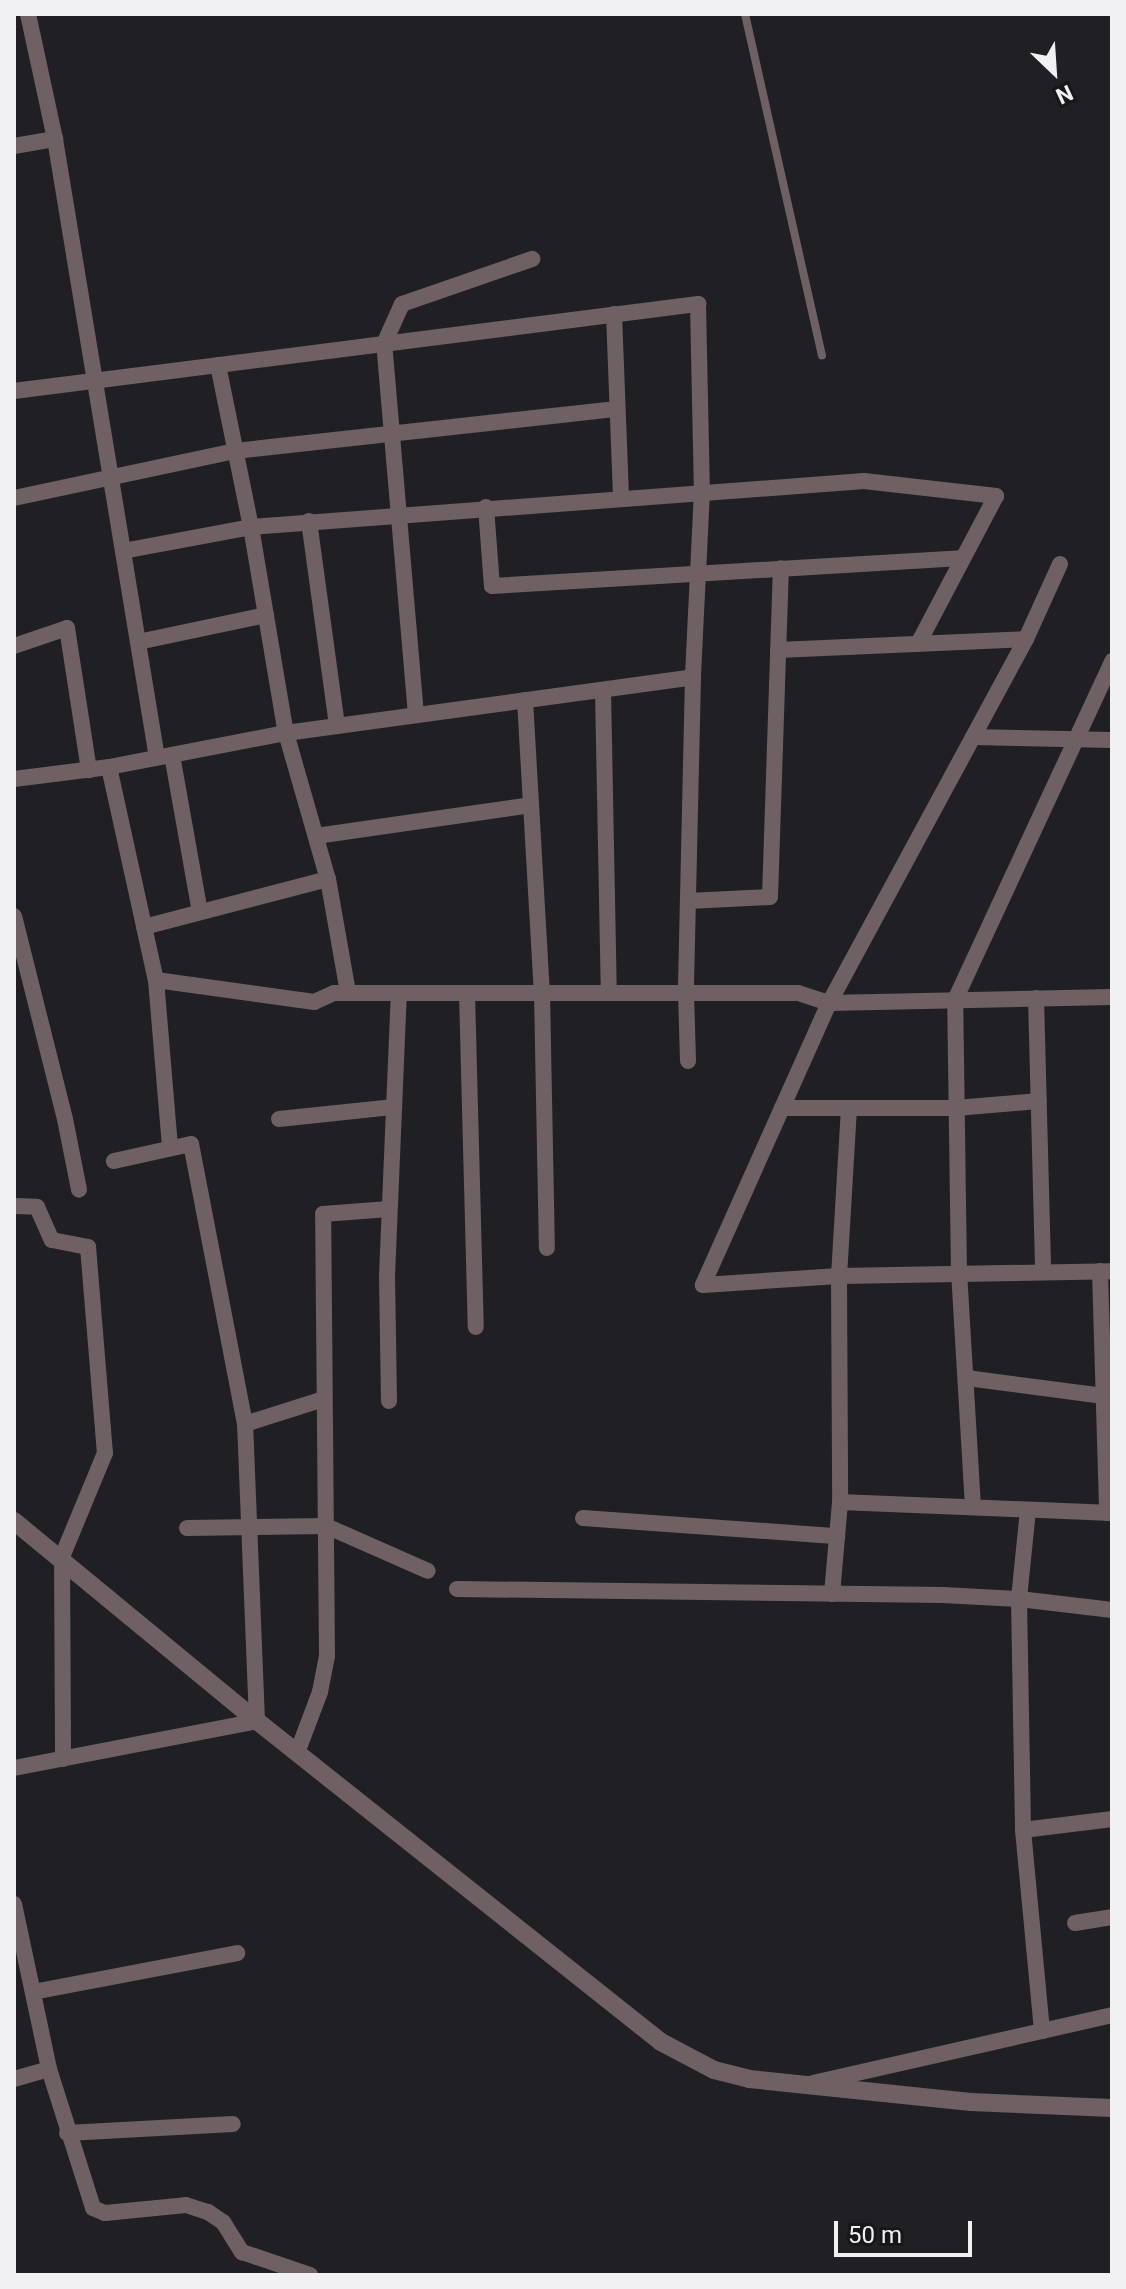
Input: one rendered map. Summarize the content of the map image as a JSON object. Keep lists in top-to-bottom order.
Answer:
{
  "scale_bar": "50 m",
  "north": "bottom right"
}
